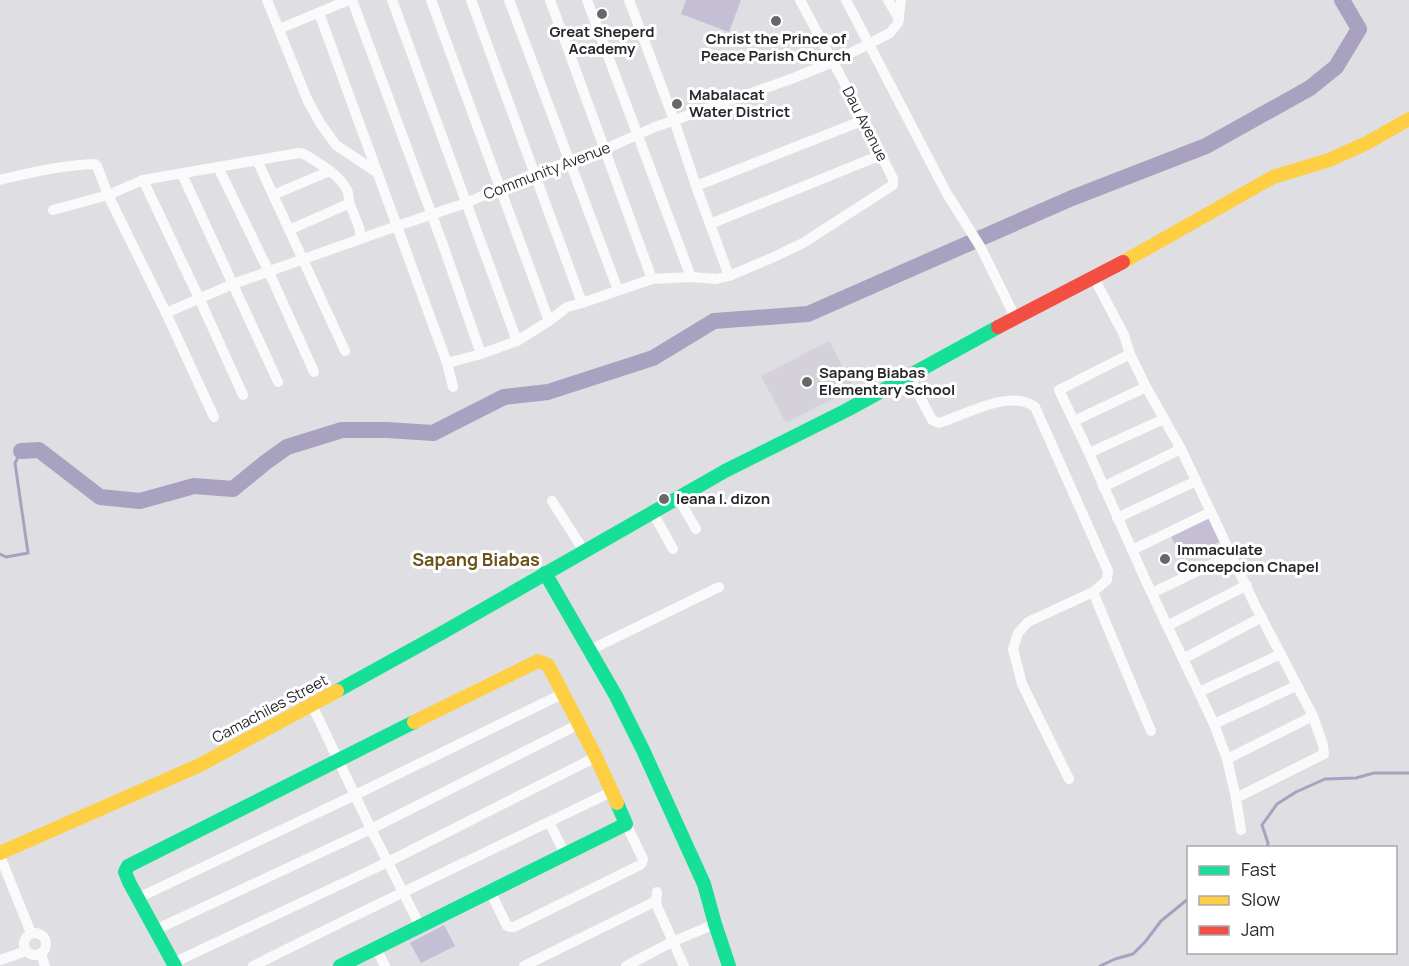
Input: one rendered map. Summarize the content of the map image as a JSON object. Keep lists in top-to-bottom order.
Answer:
{
  "streets": {
    "street": ["Dau Avenue", "Community Avenue", "Camachiles Street"]
  },
  "crossings": [
    ["Dau Avenue", "Community Avenue"]
  ],
  "districts": ["Sapang Biabas"],
  "places": [
    "Great Sheperd Academy",
    "Christ the Prince of Peace Parish Church",
    "Mabalacat Water District",
    "Sapang Biabas Elementary School",
    "leana l. dizon",
    "Immaculate Concepcion Chapel"
  ],
  "legend": ["Fast", "Slow", "Jam"]
}
